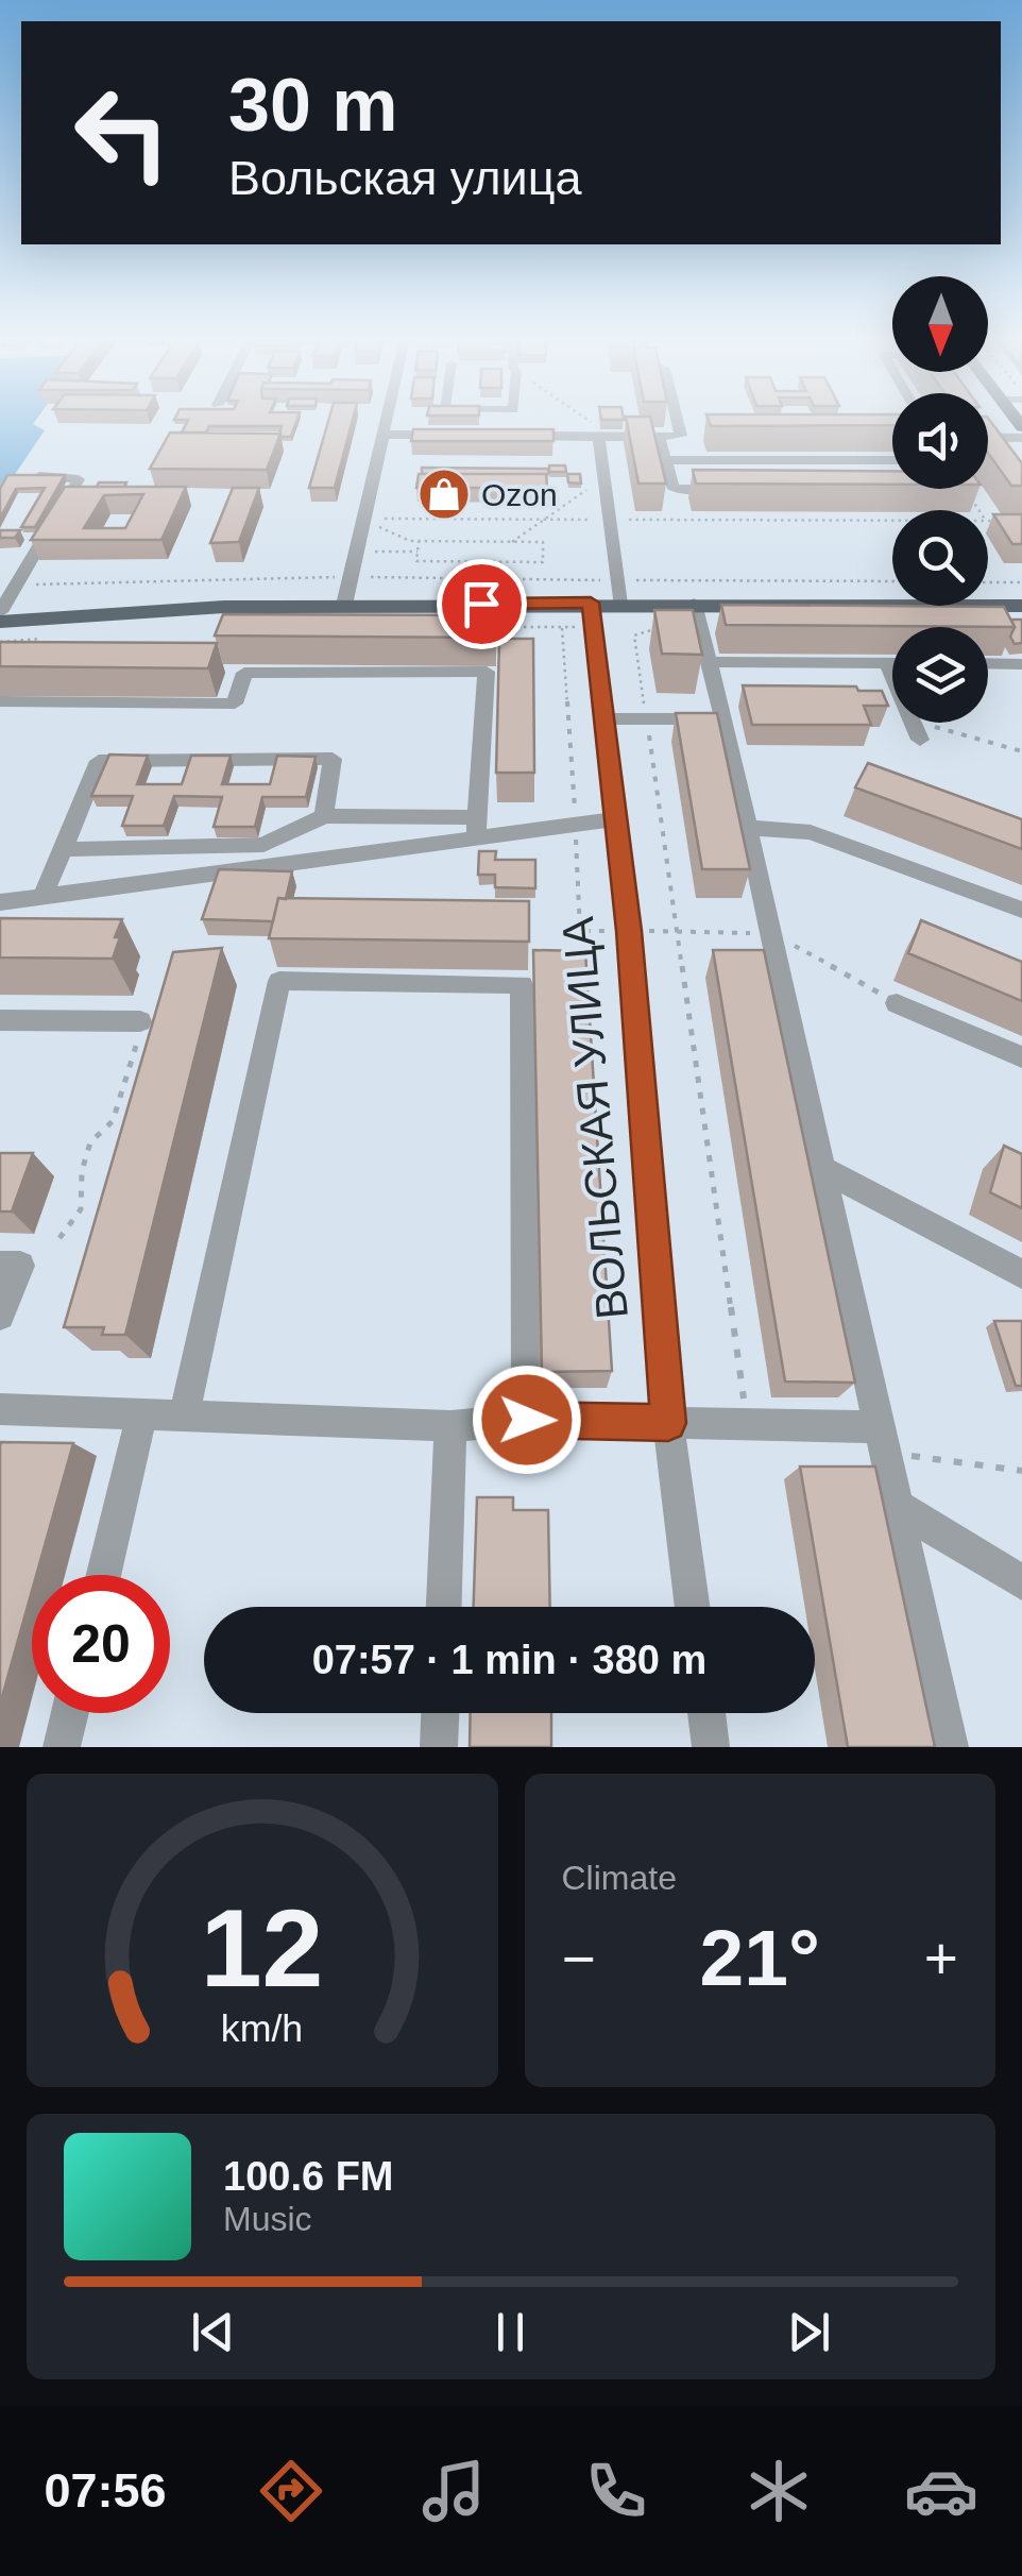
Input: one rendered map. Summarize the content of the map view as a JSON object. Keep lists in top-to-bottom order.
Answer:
{
  "streets": {
    "street": ["ВОЛЬСКАЯ УЛИЦА"]
  },
  "places": {
    "shop": ["Ozon"]
  },
  "north": "bottom",
  "page": {
    "turn": ["30 m", "Вольская улица"],
    "limit": "20",
    "trip": "07:57 · 1 min · 380 m",
    "tile": "Climate",
    "heat": ["−", "21°", "+"],
    "song": ["100.6 FM", "Music"],
    "tabs": "07:56",
    "gauge": ["12", "km/h"]
  }
}
